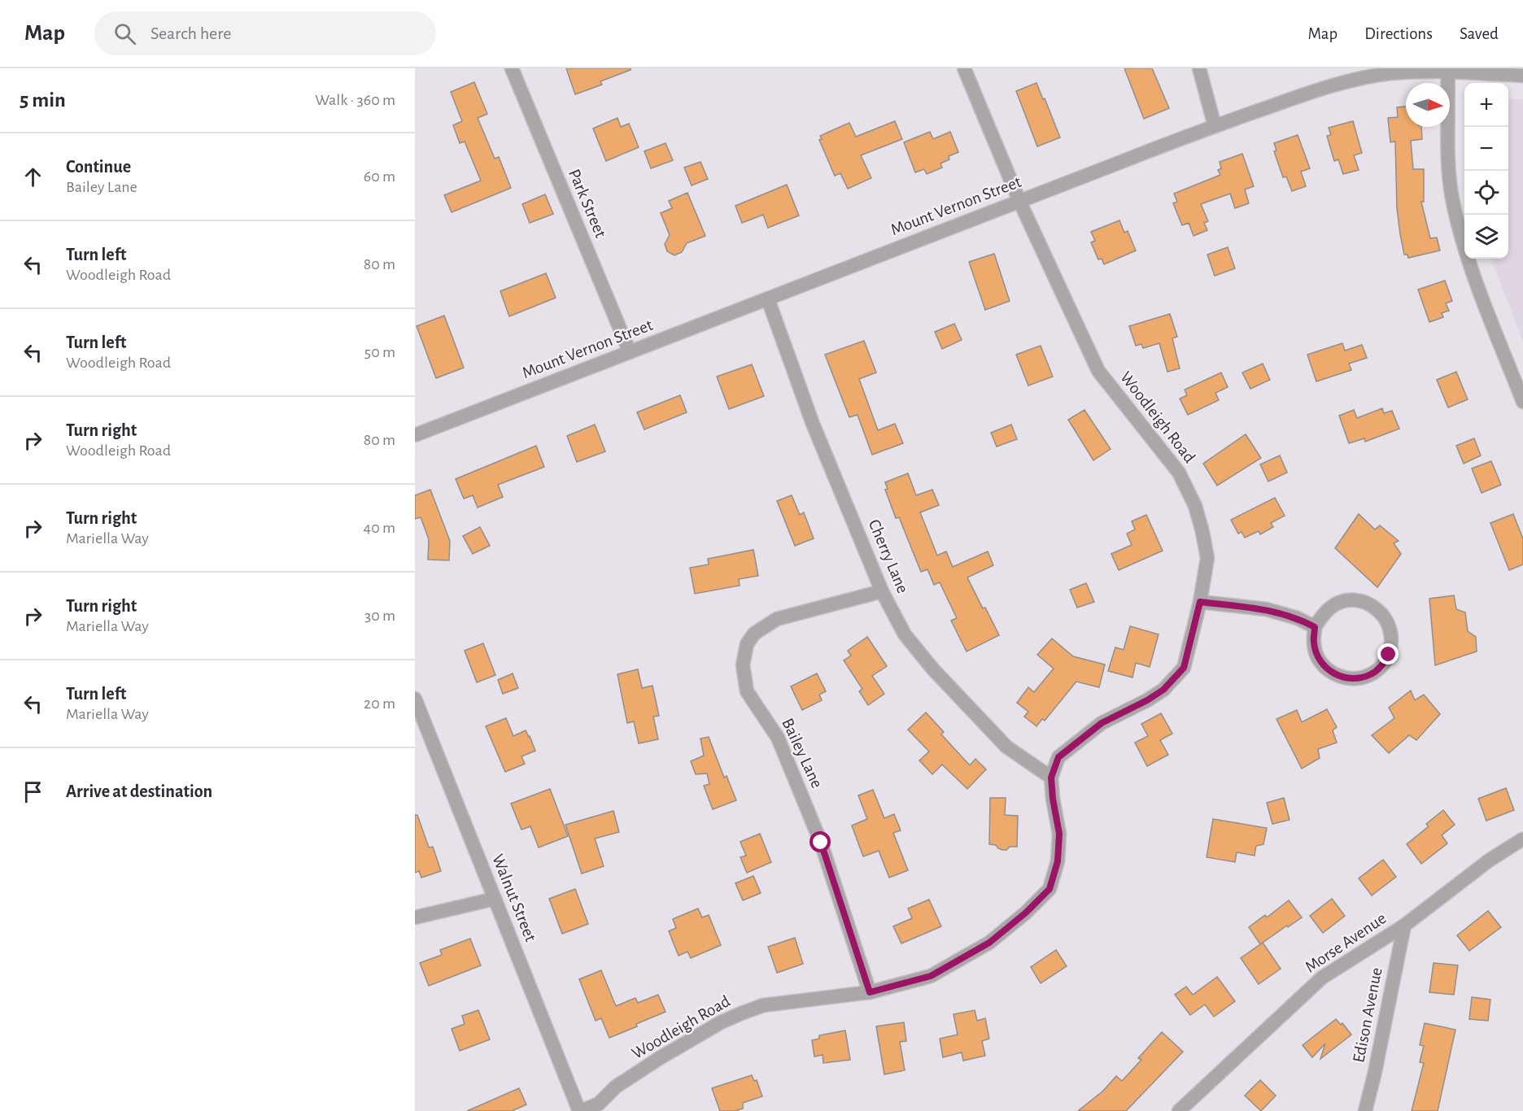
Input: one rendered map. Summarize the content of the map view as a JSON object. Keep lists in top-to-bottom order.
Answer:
{
  "streets": {
    "street": [
      "Park Street",
      "Mount Vernon Street",
      "Woodleigh Road",
      "Cherry Lane",
      "Bailey Lane",
      "Walnut Street",
      "Morse Avenue",
      "Edison Avenue"
    ]
  },
  "crossings": [
    ["Park Street", "Mount Vernon Street"],
    ["Mount Vernon Street", "Woodleigh Road"],
    ["Mount Vernon Street", "Cherry Lane"],
    ["Woodleigh Road", "Cherry Lane"],
    ["Woodleigh Road", "Bailey Lane"],
    ["Woodleigh Road", "Walnut Street"],
    ["Cherry Lane", "Bailey Lane"],
    ["Morse Avenue", "Edison Avenue"]
  ],
  "north": "right",
  "page": {
    "header": "Map",
    "search": "Search here",
    "nav": ["Map", "Directions", "Saved"],
    "heading": ["5 min", "Walk · 360 m"],
    "map_buttons": ["+", "−"],
    "list": [
      ["Continue", "Bailey Lane", "60 m"],
      ["Turn left", "Woodleigh Road", "80 m"],
      ["Turn left", "Woodleigh Road", "50 m"],
      ["Turn right", "Woodleigh Road", "80 m"],
      ["Turn right", "Mariella Way", "40 m"],
      ["Turn right", "Mariella Way", "30 m"],
      ["Turn left", "Mariella Way", "20 m"],
      "Arrive at destination"
    ]
  }
}
